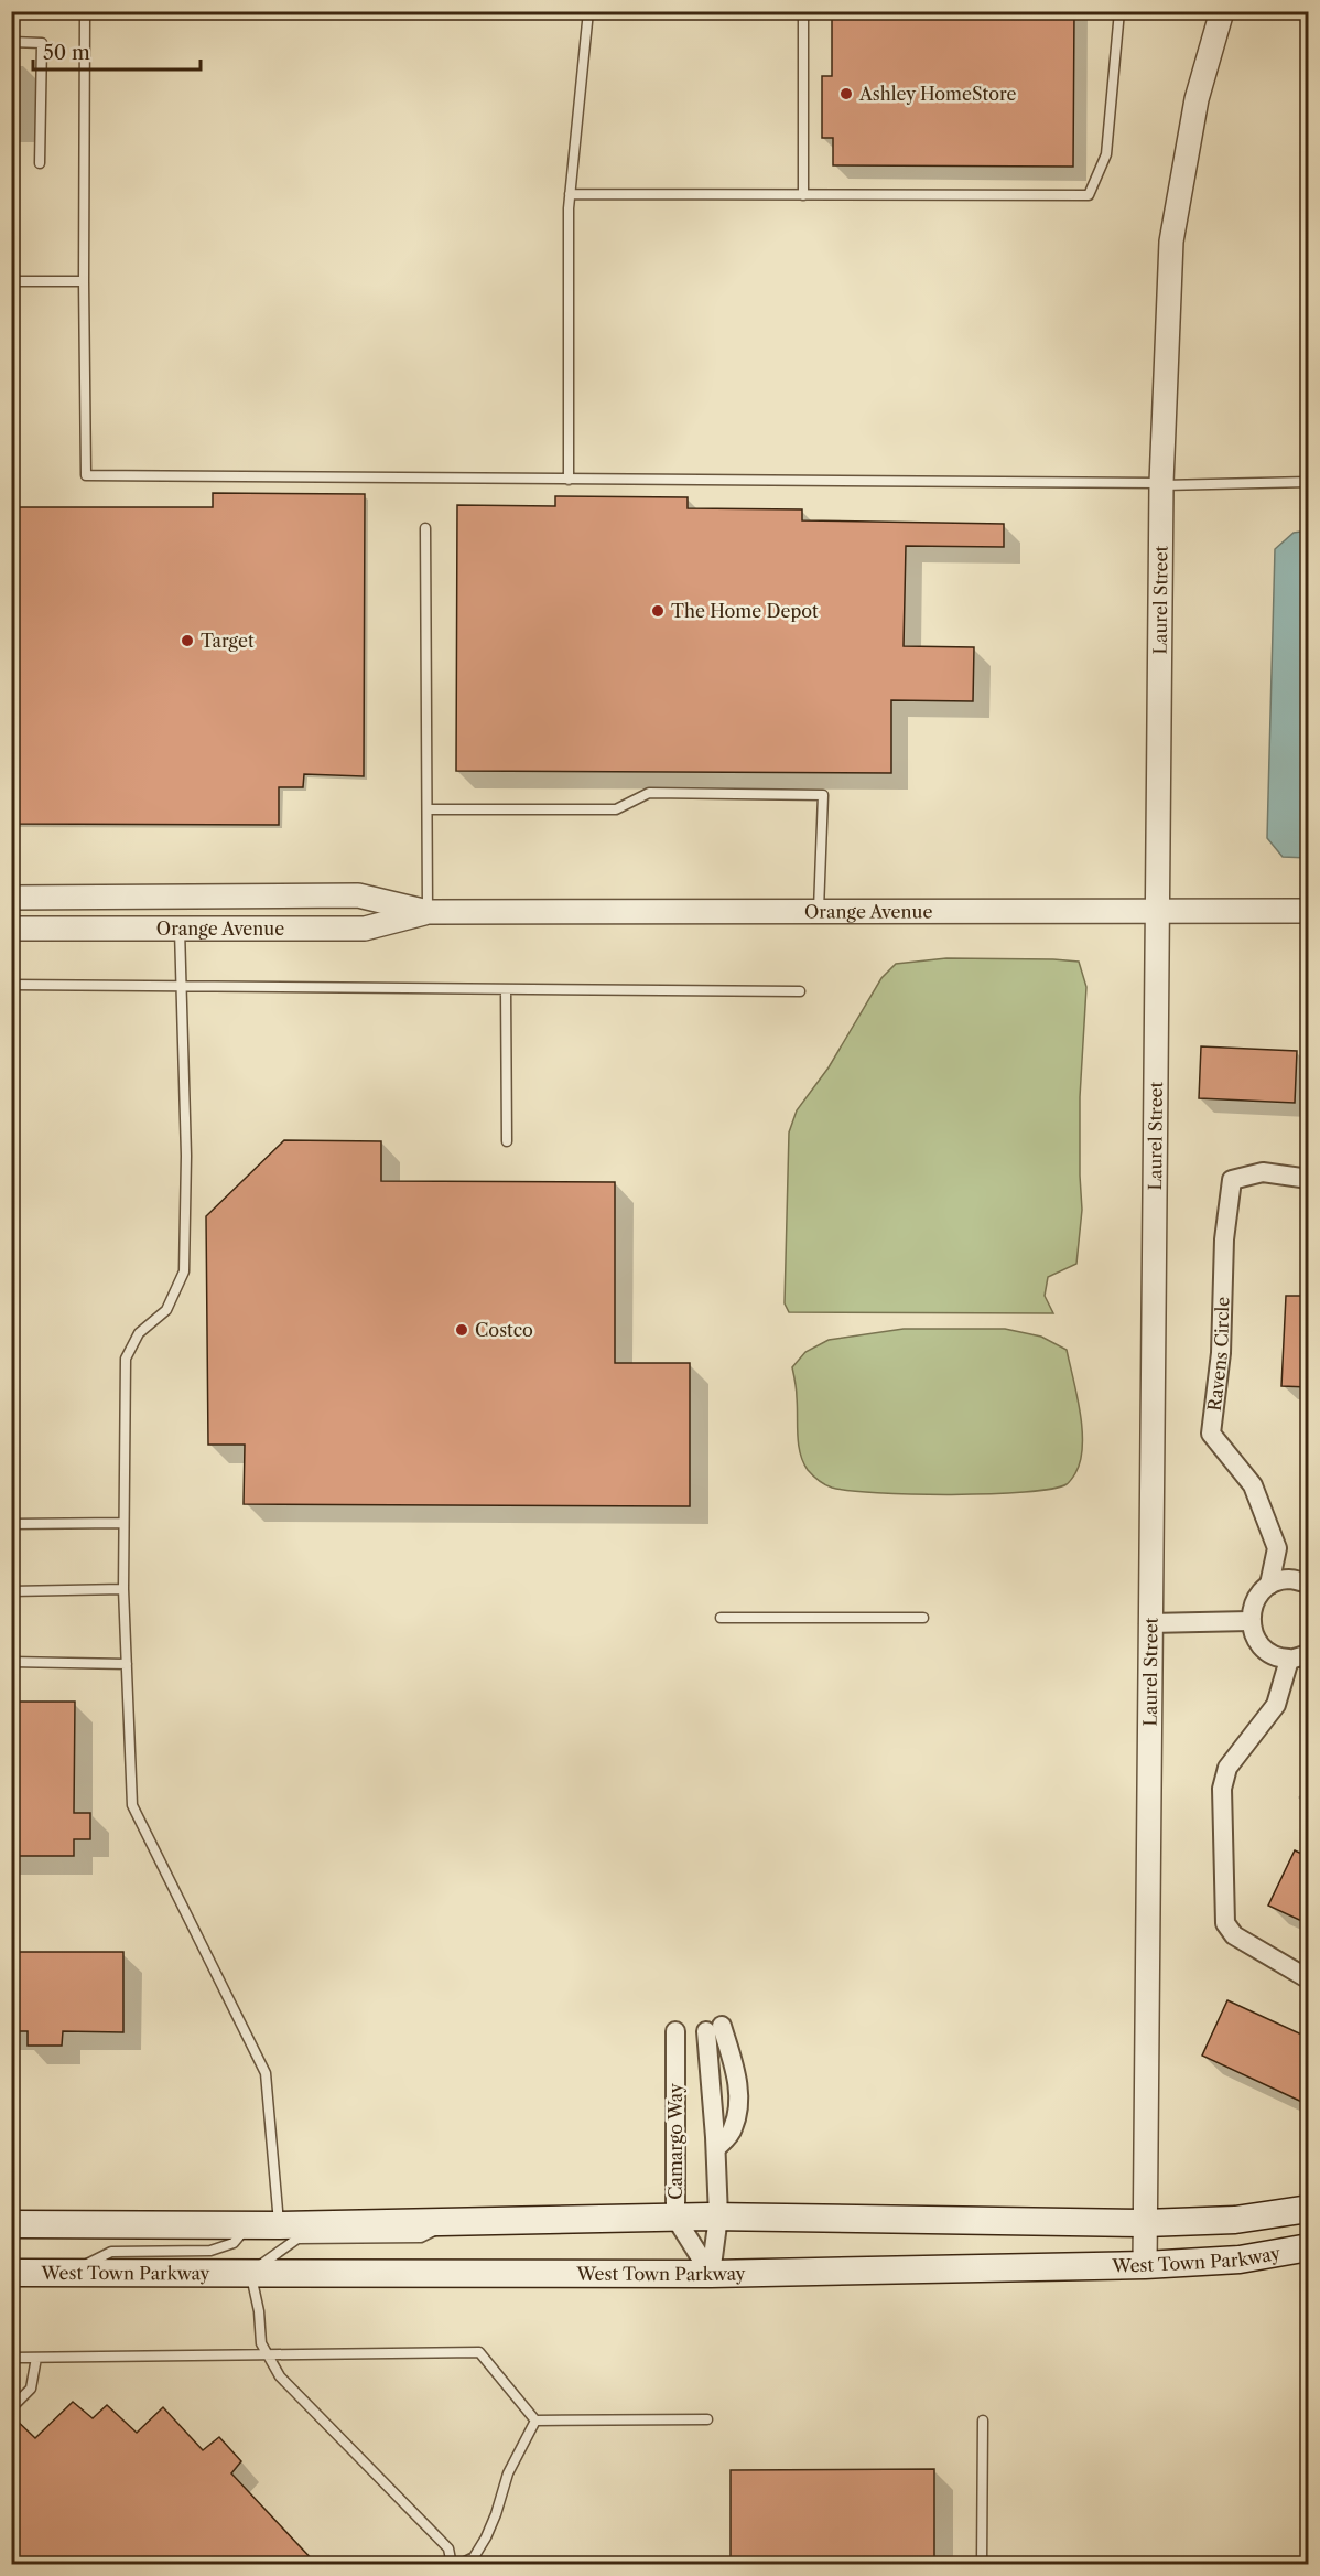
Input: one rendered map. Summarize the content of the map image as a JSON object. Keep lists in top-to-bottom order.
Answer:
{
  "streets": {
    "main road": ["West Town Parkway"],
    "street": [
      "Laurel Street",
      "Orange Avenue",
      "Ravens Circle",
      "Camargo Way"
    ]
  },
  "crossings": [
    ["Laurel Street", "Orange Avenue"],
    ["Laurel Street", "West Town Parkway"],
    ["Camargo Way", "West Town Parkway"]
  ],
  "places": [
    "Ashley HomeStore",
    "The Home Depot",
    "Target",
    "Costco"
  ],
  "scale_bar": "50 m"
}
